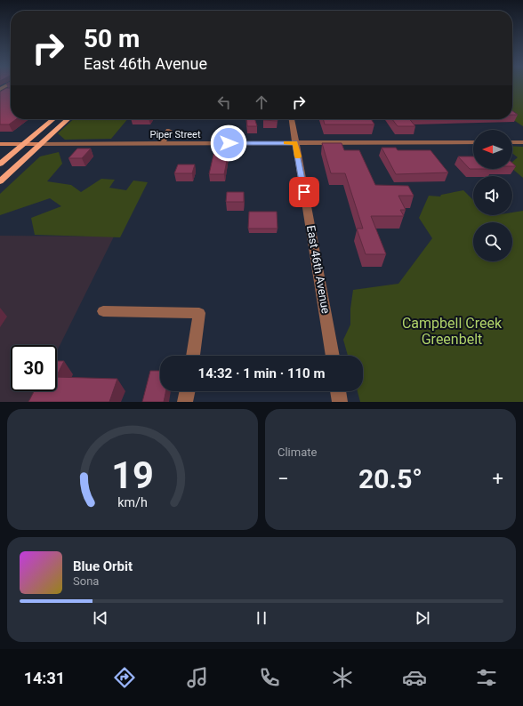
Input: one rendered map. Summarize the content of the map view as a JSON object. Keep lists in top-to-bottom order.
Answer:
{
  "streets": {
    "street": ["Piper Street", "East 46th Avenue"]
  },
  "crossings": [
    ["Piper Street", "East 46th Avenue"]
  ],
  "parks": ["Campbell Creek Greenbelt"],
  "north": "left",
  "page": {
    "turn": ["50 m", "East 46th Avenue"],
    "limit": "30",
    "trip": "14:32 · 1 min · 110 m",
    "tile": "Climate",
    "heat": ["−", "20.5°", "+"],
    "song": ["Blue Orbit", "Sona"],
    "tabs": "14:31",
    "gauge": ["19", "km/h"]
  }
}
